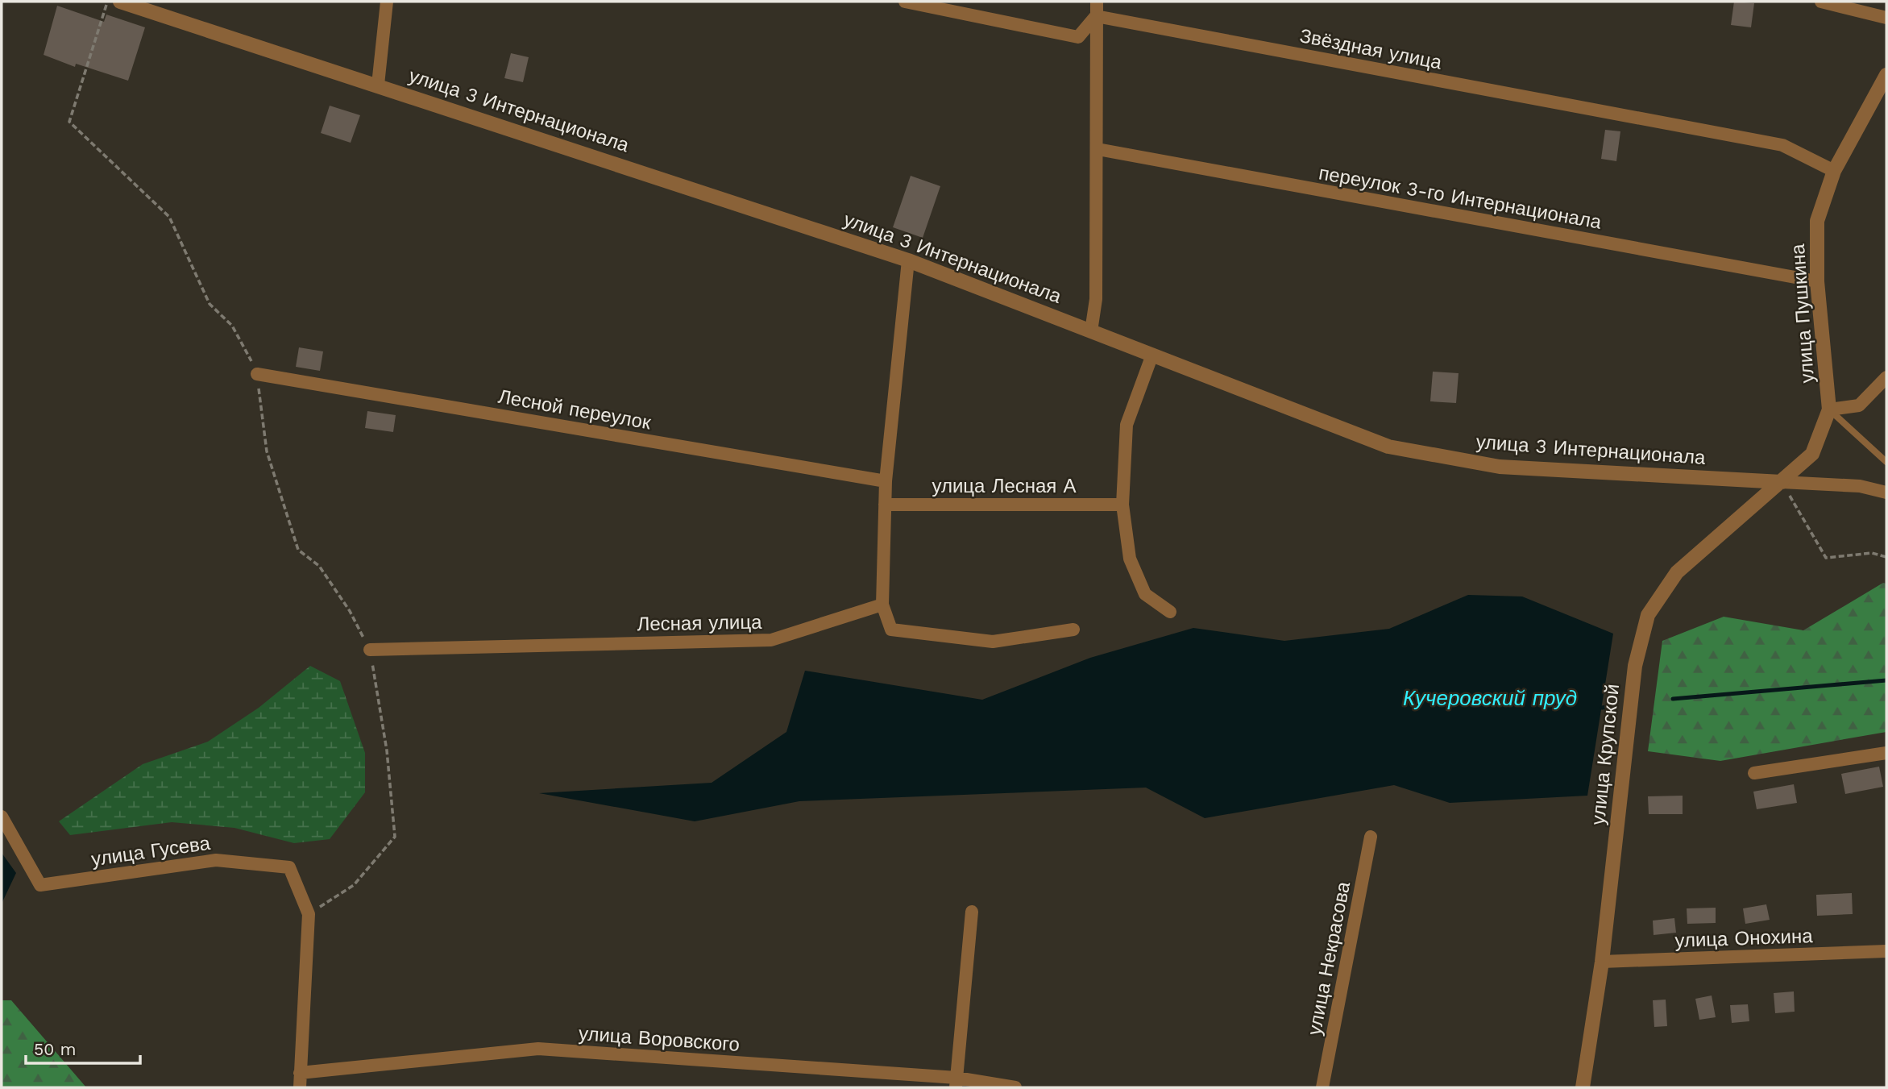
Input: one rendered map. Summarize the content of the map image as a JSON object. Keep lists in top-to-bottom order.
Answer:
{
  "streets": {
    "street": [
      "Звёздная улица",
      "улица 3 Интернационала",
      "переулок 3-го Интернационала",
      "улица Пушкина",
      "Лесной переулок",
      "улица Лесная А",
      "Лесная улица",
      "улица Крупской",
      "улица Гусева",
      "улица Онохина",
      "улица Некрасова",
      "улица Воровского"
    ]
  },
  "crossings": [
    ["Звёздная улица", "улица Пушкина"],
    ["улица 3 Интернационала", "улица Пушкина"],
    ["улица 3 Интернационала", "улица Крупской"],
    ["переулок 3-го Интернационала", "улица Пушкина"],
    ["улица Пушкина", "улица Крупской"],
    ["улица Крупской", "улица Онохина"],
    ["улица Гусева", "улица Воровского"]
  ],
  "water": ["Кучеровский пруд"],
  "scale_bar": "50 m"
}
